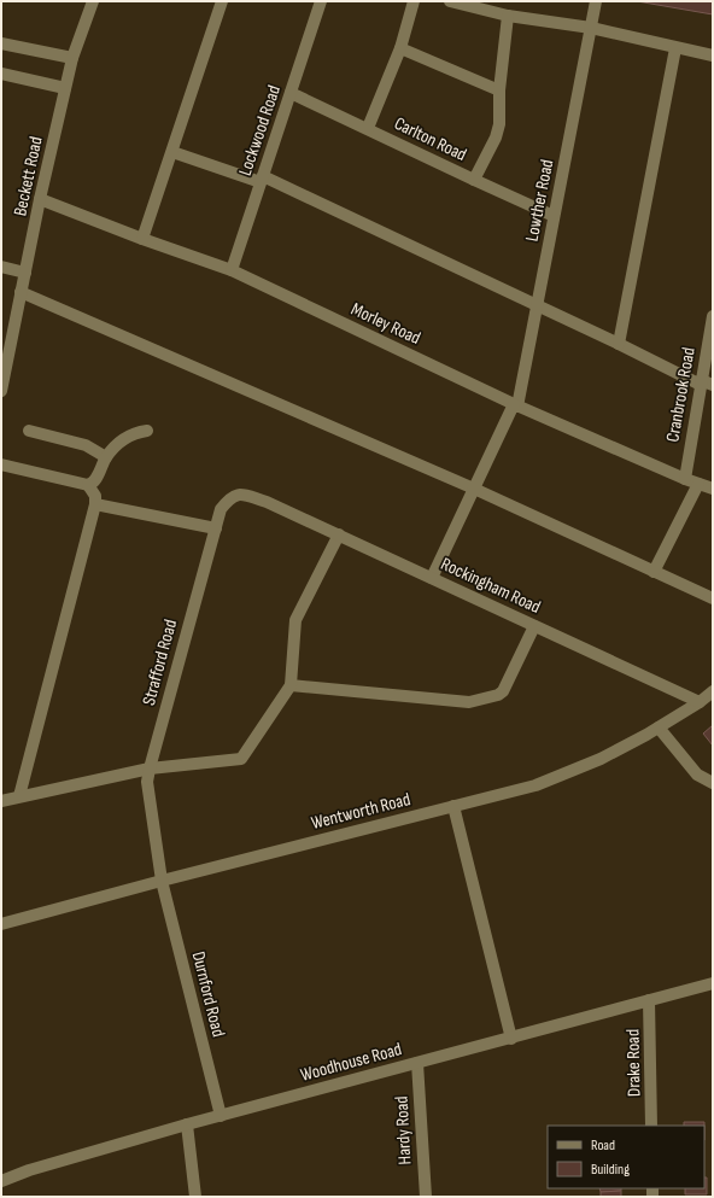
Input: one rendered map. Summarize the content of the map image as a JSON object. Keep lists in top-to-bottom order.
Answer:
{
  "streets": {
    "street": [
      "Lockwood Road",
      "Carlton Road",
      "Beckett Road",
      "Lowther Road",
      "Morley Road",
      "Cranbrook Road",
      "Rockingham Road",
      "Strafford Road",
      "Wentworth Road",
      "Durnford Road",
      "Woodhouse Road",
      "Drake Road",
      "Hardy Road"
    ]
  },
  "crossings": [
    ["Lockwood Road", "Carlton Road"],
    ["Lockwood Road", "Morley Road"],
    ["Carlton Road", "Lowther Road"],
    ["Beckett Road", "Morley Road"],
    ["Lowther Road", "Morley Road"],
    ["Lowther Road", "Rockingham Road"],
    ["Morley Road", "Cranbrook Road"],
    ["Rockingham Road", "Strafford Road"],
    ["Rockingham Road", "Wentworth Road"],
    ["Strafford Road", "Wentworth Road"],
    ["Strafford Road", "Durnford Road"],
    ["Wentworth Road", "Durnford Road"],
    ["Durnford Road", "Woodhouse Road"],
    ["Woodhouse Road", "Drake Road"],
    ["Woodhouse Road", "Hardy Road"]
  ],
  "legend": ["Road", "Building"]
}
